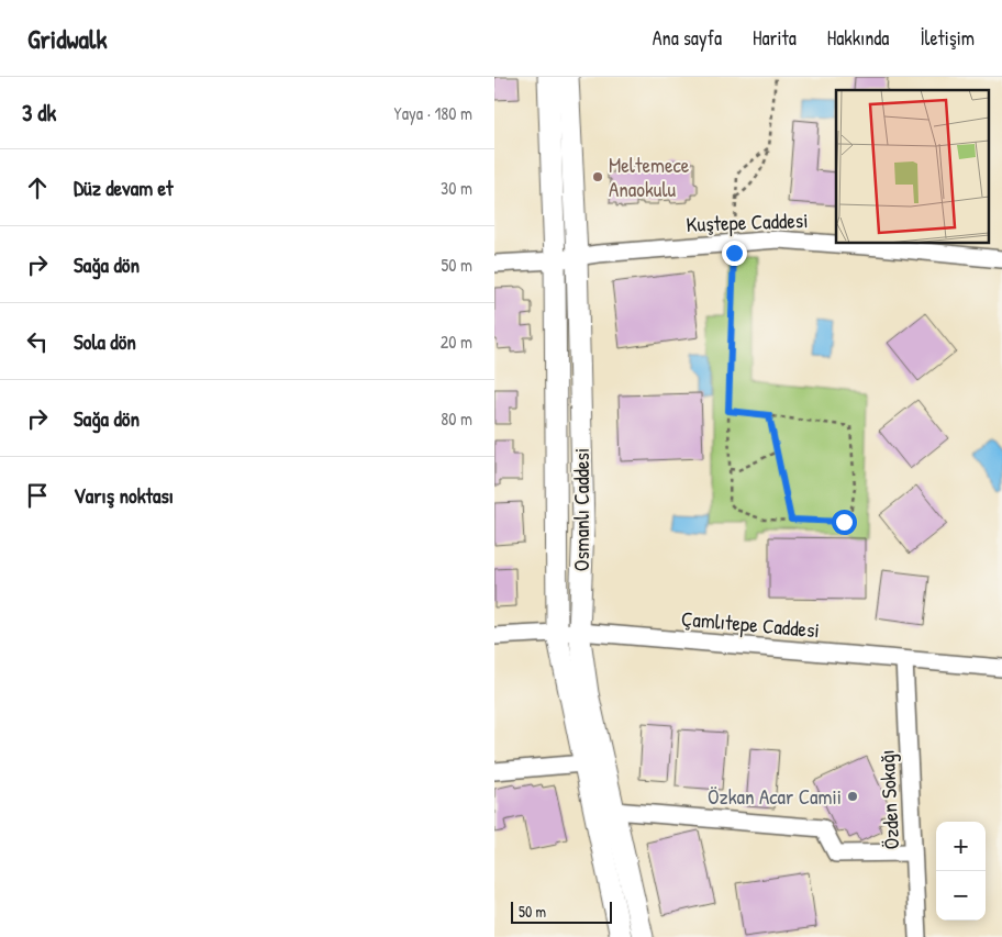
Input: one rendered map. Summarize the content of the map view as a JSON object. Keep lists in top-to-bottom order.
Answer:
{
  "streets": {
    "main road": ["Osmanlı Caddesi"],
    "street": ["Kuştepe Caddesi", "Çamlıtepe Caddesi", "Özden Sokağı"]
  },
  "crossings": [
    ["Kuştepe Caddesi", "Osmanlı Caddesi"],
    ["Osmanlı Caddesi", "Çamlıtepe Caddesi"],
    ["Çamlıtepe Caddesi", "Özden Sokağı"]
  ],
  "places": ["Meltemece Anaokulu", "Özkan Acar Camii"],
  "scale_bar": "50 m",
  "page": {
    "header": "Gridwalk",
    "nav": [
      "Ana sayfa",
      "Harita",
      "Hakkında",
      "İletişim"
    ],
    "heading": ["3 dk", "Yaya · 180 m"],
    "list": [
      ["Düz devam et", "30 m"],
      ["Sağa dön", "50 m"],
      ["Sola dön", "20 m"],
      ["Sağa dön", "80 m"],
      "Varış noktası"
    ],
    "map_buttons": ["+", "−"],
    "scale": "50 m"
  }
}
